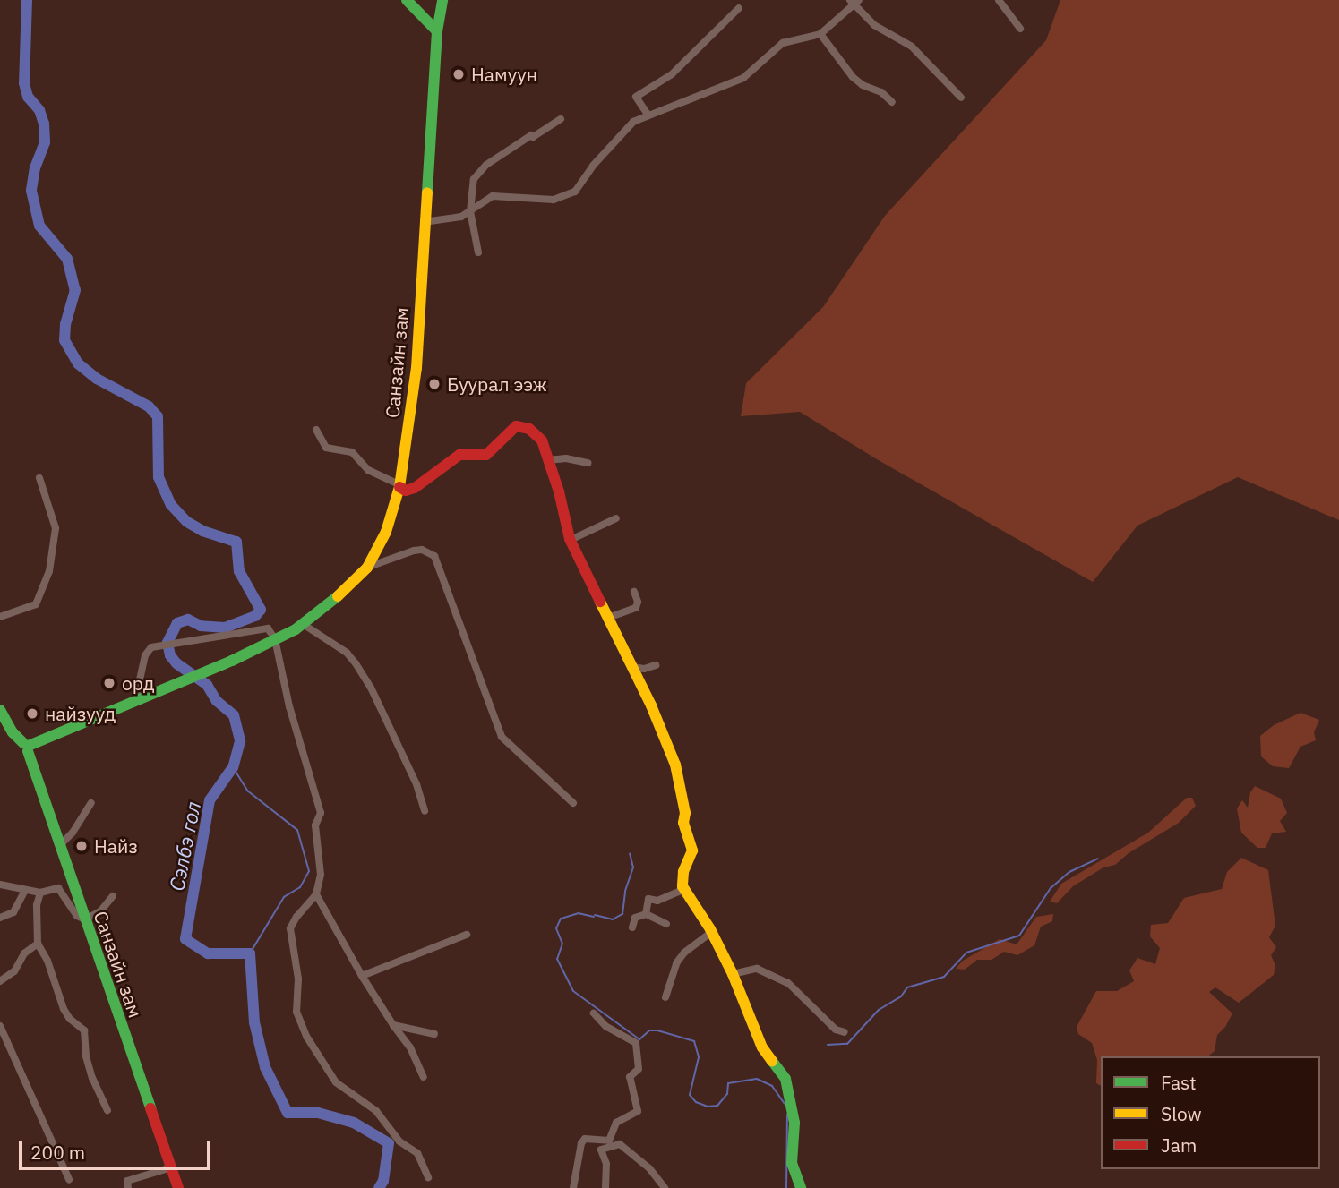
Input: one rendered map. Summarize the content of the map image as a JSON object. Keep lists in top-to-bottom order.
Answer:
{
  "streets": {
    "main road": ["Санзайн зам"]
  },
  "water": ["Сэлбэ гол"],
  "places": [
    "Намуун",
    "Буурал ээж",
    "орд",
    "найзууд",
    "Найз"
  ],
  "legend": ["Fast", "Slow", "Jam"],
  "scale_bar": "200 m"
}
